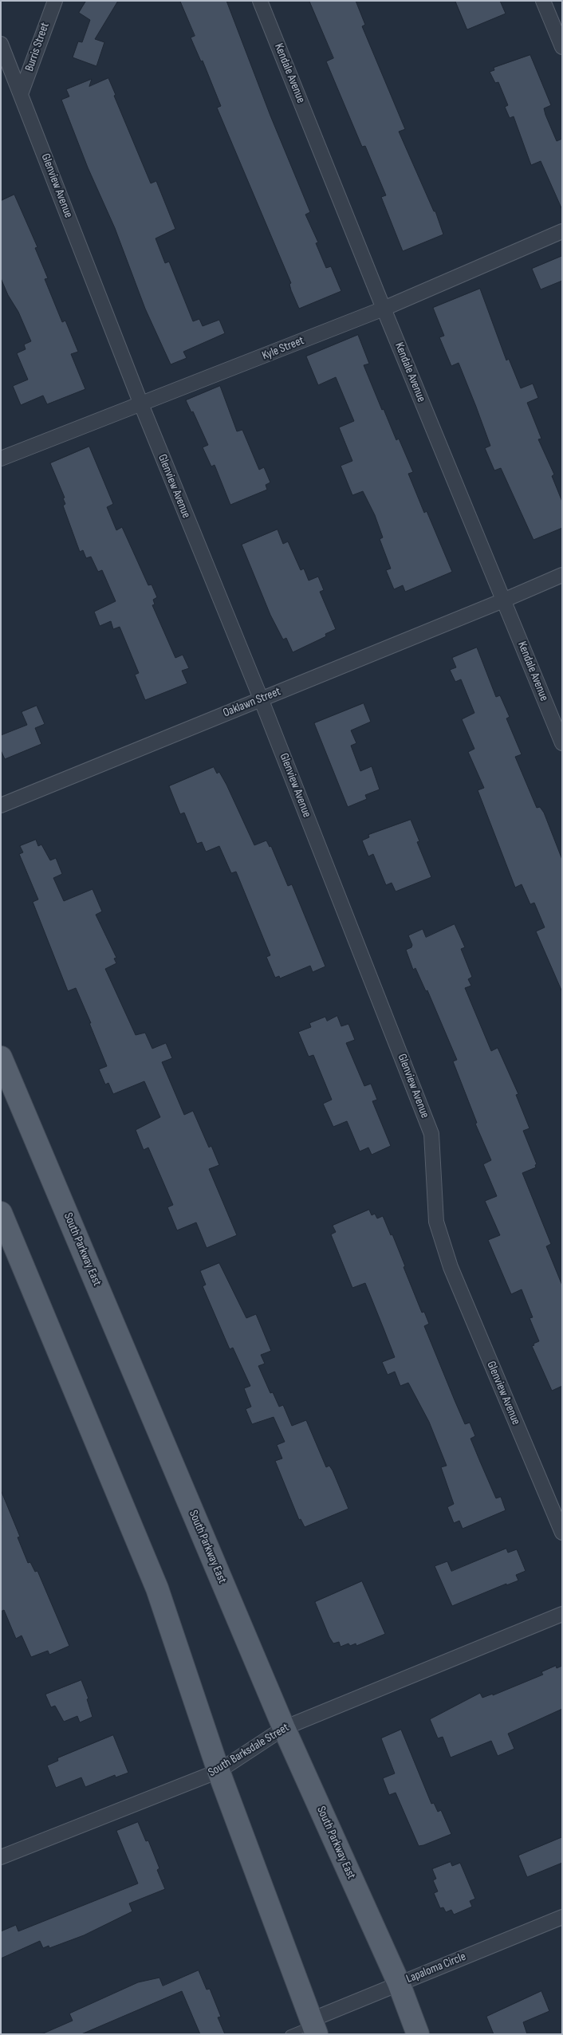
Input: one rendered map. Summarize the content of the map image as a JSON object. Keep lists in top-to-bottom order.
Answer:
{
  "streets": {
    "main road": ["South Parkway East"],
    "street": [
      "Burris Street",
      "Kendale Avenue",
      "Glenview Avenue",
      "Kyle Street",
      "Oaklawn Street",
      "South Barksdale Street",
      "Lapaloma Circle"
    ]
  },
  "crossings": [
    ["Burris Street", "Glenview Avenue"],
    ["Kendale Avenue", "Kyle Street"],
    ["Kendale Avenue", "Oaklawn Street"],
    ["Glenview Avenue", "Kyle Street"],
    ["Glenview Avenue", "Oaklawn Street"],
    ["South Parkway East", "South Barksdale Street"],
    ["South Parkway East", "Lapaloma Circle"]
  ]
}
